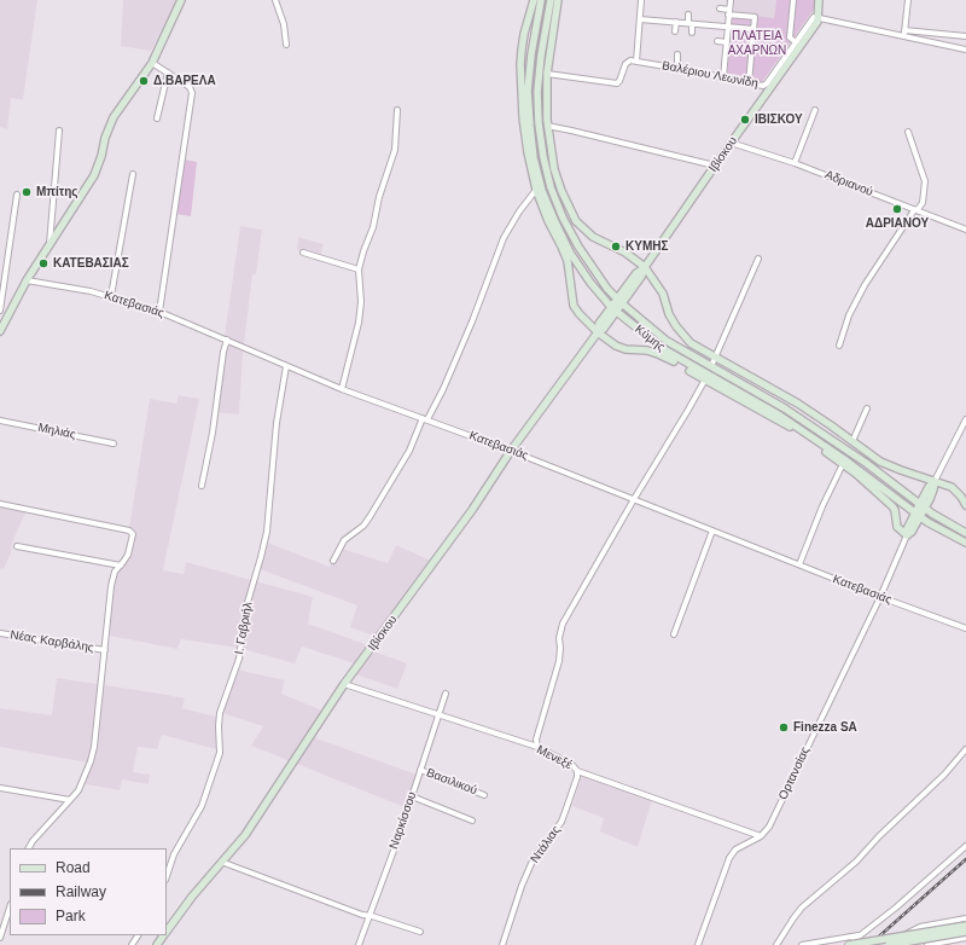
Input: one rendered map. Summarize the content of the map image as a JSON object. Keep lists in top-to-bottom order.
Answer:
{
  "streets": {
    "street": [
      "Βαλέριου Λεωνίδη",
      "Ιβίσκου",
      "Αδριανού",
      "Κατεβασιάς",
      "Κύμης",
      "Μηλιάς",
      "Ι. Γαβριήλ",
      "Νέας Καρβάλης",
      "Μενεξέ",
      "Ορτανσίας",
      "Βασιλικού",
      "Ναρκίσσου",
      "Ντάλιας"
    ]
  },
  "crossings": [
    ["Βαλέριου Λεωνίδη", "Ιβίσκου"],
    ["Ιβίσκου", "Αδριανού"],
    ["Ιβίσκου", "Κατεβασιάς"],
    ["Ιβίσκου", "Κύμης"],
    ["Ιβίσκου", "Μενεξέ"],
    ["Κατεβασιάς", "Ι. Γαβριήλ"],
    ["Κατεβασιάς", "Ορτανσίας"],
    ["Μενεξέ", "Ορτανσίας"],
    ["Μενεξέ", "Ναρκίσσου"],
    ["Μενεξέ", "Ντάλιας"],
    ["Βασιλικού", "Ναρκίσσου"]
  ],
  "parks": ["ΠΛΑΤΕΙΑ ΑΧΑΡΝΩΝ"],
  "places": [
    "Δ.ΒΑΡΕΛΑ",
    "ΙΒΙΣΚΟΥ",
    "Μπίτης",
    "ΑΔΡΙΑΝΟΥ",
    "ΚΥΜΗΣ",
    "ΚΑΤΕΒΑΣΙΑΣ",
    "Finezza SA"
  ],
  "legend": ["Road", "Railway", "Park"]
}
